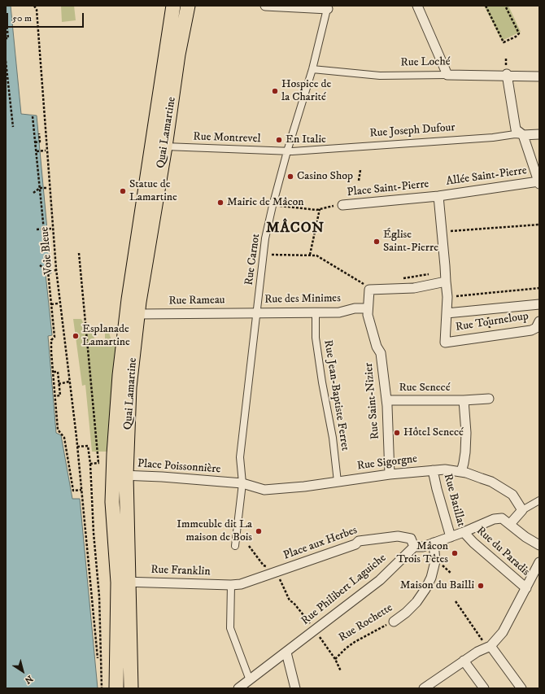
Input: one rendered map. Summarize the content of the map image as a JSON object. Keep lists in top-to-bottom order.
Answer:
{
  "streets": {
    "main road": ["Quai Lamartine"],
    "street": [
      "Rue Loché",
      "Rue Joseph Dufour",
      "Rue Montrevel",
      "Allée Saint-Pierre",
      "Place Saint-Pierre",
      "Rue Carnot",
      "Rue des Minimes",
      "Rue Rameau",
      "Rue Tourneloup",
      "Rue Senecé",
      "Rue Jean-Baptiste Ferret",
      "Rue Saint-Nizier",
      "Rue Sigorgne",
      "Place Poissonnière",
      "Rue Batillat",
      "Place aux Herbes",
      "Rue du Paradis",
      "Rue Franklin",
      "Rue Philibert Laguiche",
      "Rue Rochette"
    ],
    "path": ["Voie Bleue"]
  },
  "crossings": [
    ["Rue Loché", "Rue Carnot"],
    ["Rue Joseph Dufour", "Rue Montrevel"],
    ["Rue Joseph Dufour", "Rue Carnot"],
    ["Quai Lamartine", "Rue Montrevel"],
    ["Quai Lamartine", "Rue Rameau"],
    ["Quai Lamartine", "Place Poissonnière"],
    ["Quai Lamartine", "Rue Franklin"],
    ["Rue Montrevel", "Rue Carnot"],
    ["Allée Saint-Pierre", "Place Saint-Pierre"],
    ["Rue Carnot", "Rue des Minimes"],
    ["Rue Carnot", "Rue Rameau"],
    ["Rue Carnot", "Rue Sigorgne"],
    ["Rue Carnot", "Place Poissonnière"],
    ["Rue des Minimes", "Rue Rameau"],
    ["Rue des Minimes", "Rue Jean-Baptiste Ferret"],
    ["Rue des Minimes", "Rue Saint-Nizier"],
    ["Rue Senecé", "Rue Saint-Nizier"],
    ["Rue Senecé", "Rue Sigorgne"],
    ["Rue Jean-Baptiste Ferret", "Rue Sigorgne"],
    ["Rue Saint-Nizier", "Rue Sigorgne"],
    ["Rue Sigorgne", "Place Poissonnière"],
    ["Rue Sigorgne", "Rue Batillat"],
    ["Place aux Herbes", "Rue Franklin"],
    ["Place aux Herbes", "Rue Philibert Laguiche"],
    ["Place aux Herbes", "Rue Rochette"],
    ["Rue Philibert Laguiche", "Rue Rochette"]
  ],
  "districts": ["MÂCON"],
  "places": [
    "Hospice de la Charité",
    "En Italie",
    "Casino Shop",
    "Statue de Lamartine",
    "Mairie de Mâcon",
    "Église Saint-Pierre",
    "Esplanade Lamartine",
    "Hôtel Senecé",
    "Immeuble dit La maison de Bois",
    "Mâcon Trois Têtes",
    "Maison du Bailli"
  ],
  "scale_bar": "50 m",
  "north": "bottom right"
}
